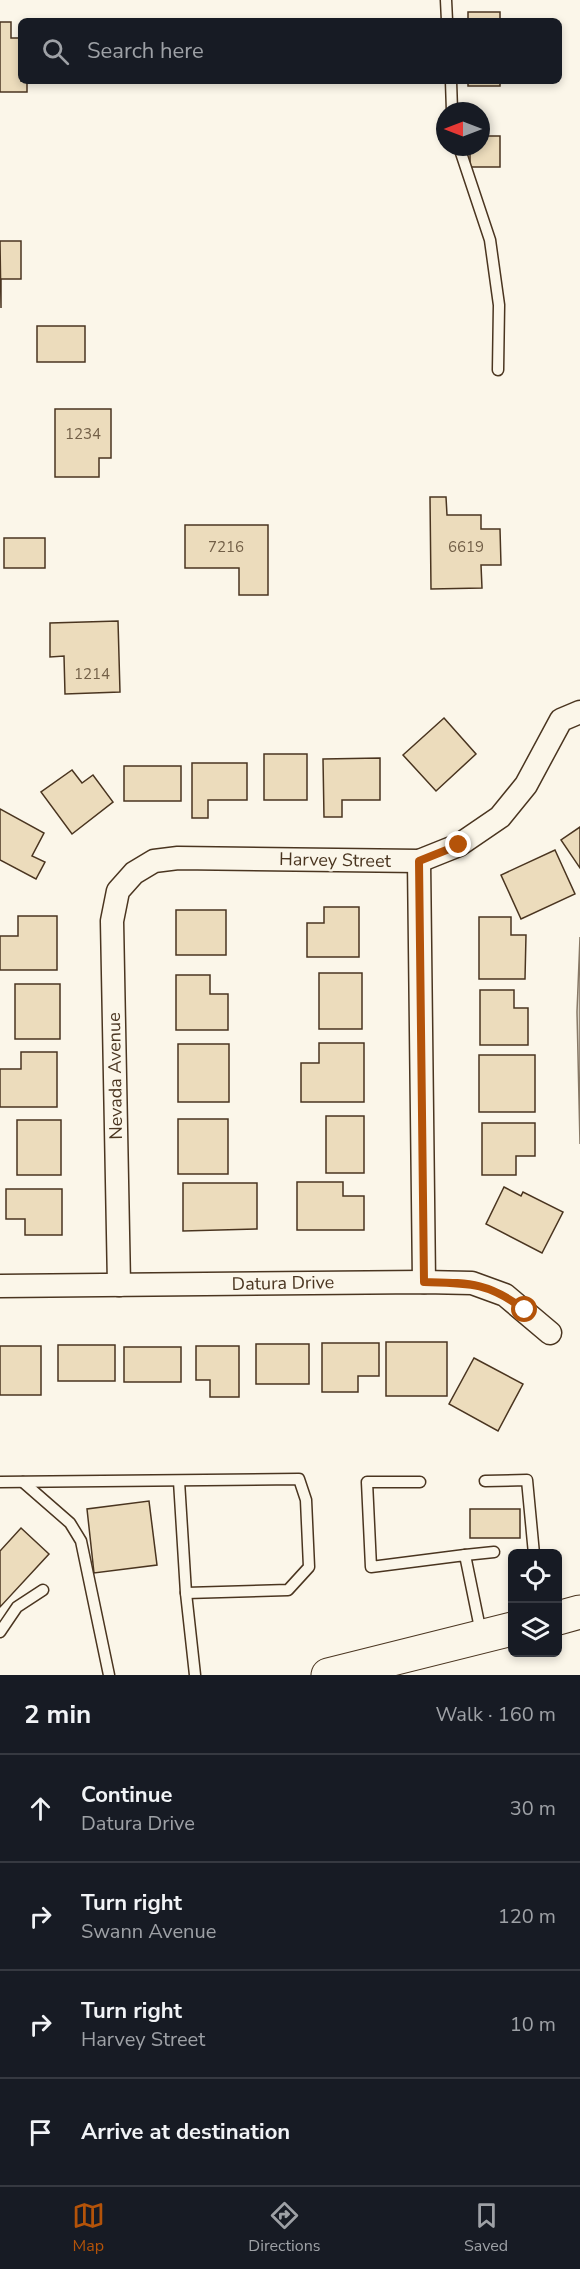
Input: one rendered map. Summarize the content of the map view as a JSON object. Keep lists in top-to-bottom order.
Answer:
{
  "streets": {
    "street": ["Harvey Street", "Nevada Avenue", "Datura Drive"]
  },
  "crossings": [
    ["Harvey Street", "Nevada Avenue"],
    ["Nevada Avenue", "Datura Drive"]
  ],
  "house_numbers": [
    "1234",
    "7216",
    "6619",
    "1214"
  ],
  "north": "left",
  "page": {
    "search": "Search here",
    "heading": ["2 min", "Walk · 160 m"],
    "list": [
      ["Continue", "Datura Drive", "30 m"],
      ["Turn right", "Swann Avenue", "120 m"],
      ["Turn right", "Harvey Street", "10 m"],
      "Arrive at destination"
    ],
    "nav": ["Map", "Directions", "Saved"]
  }
}
